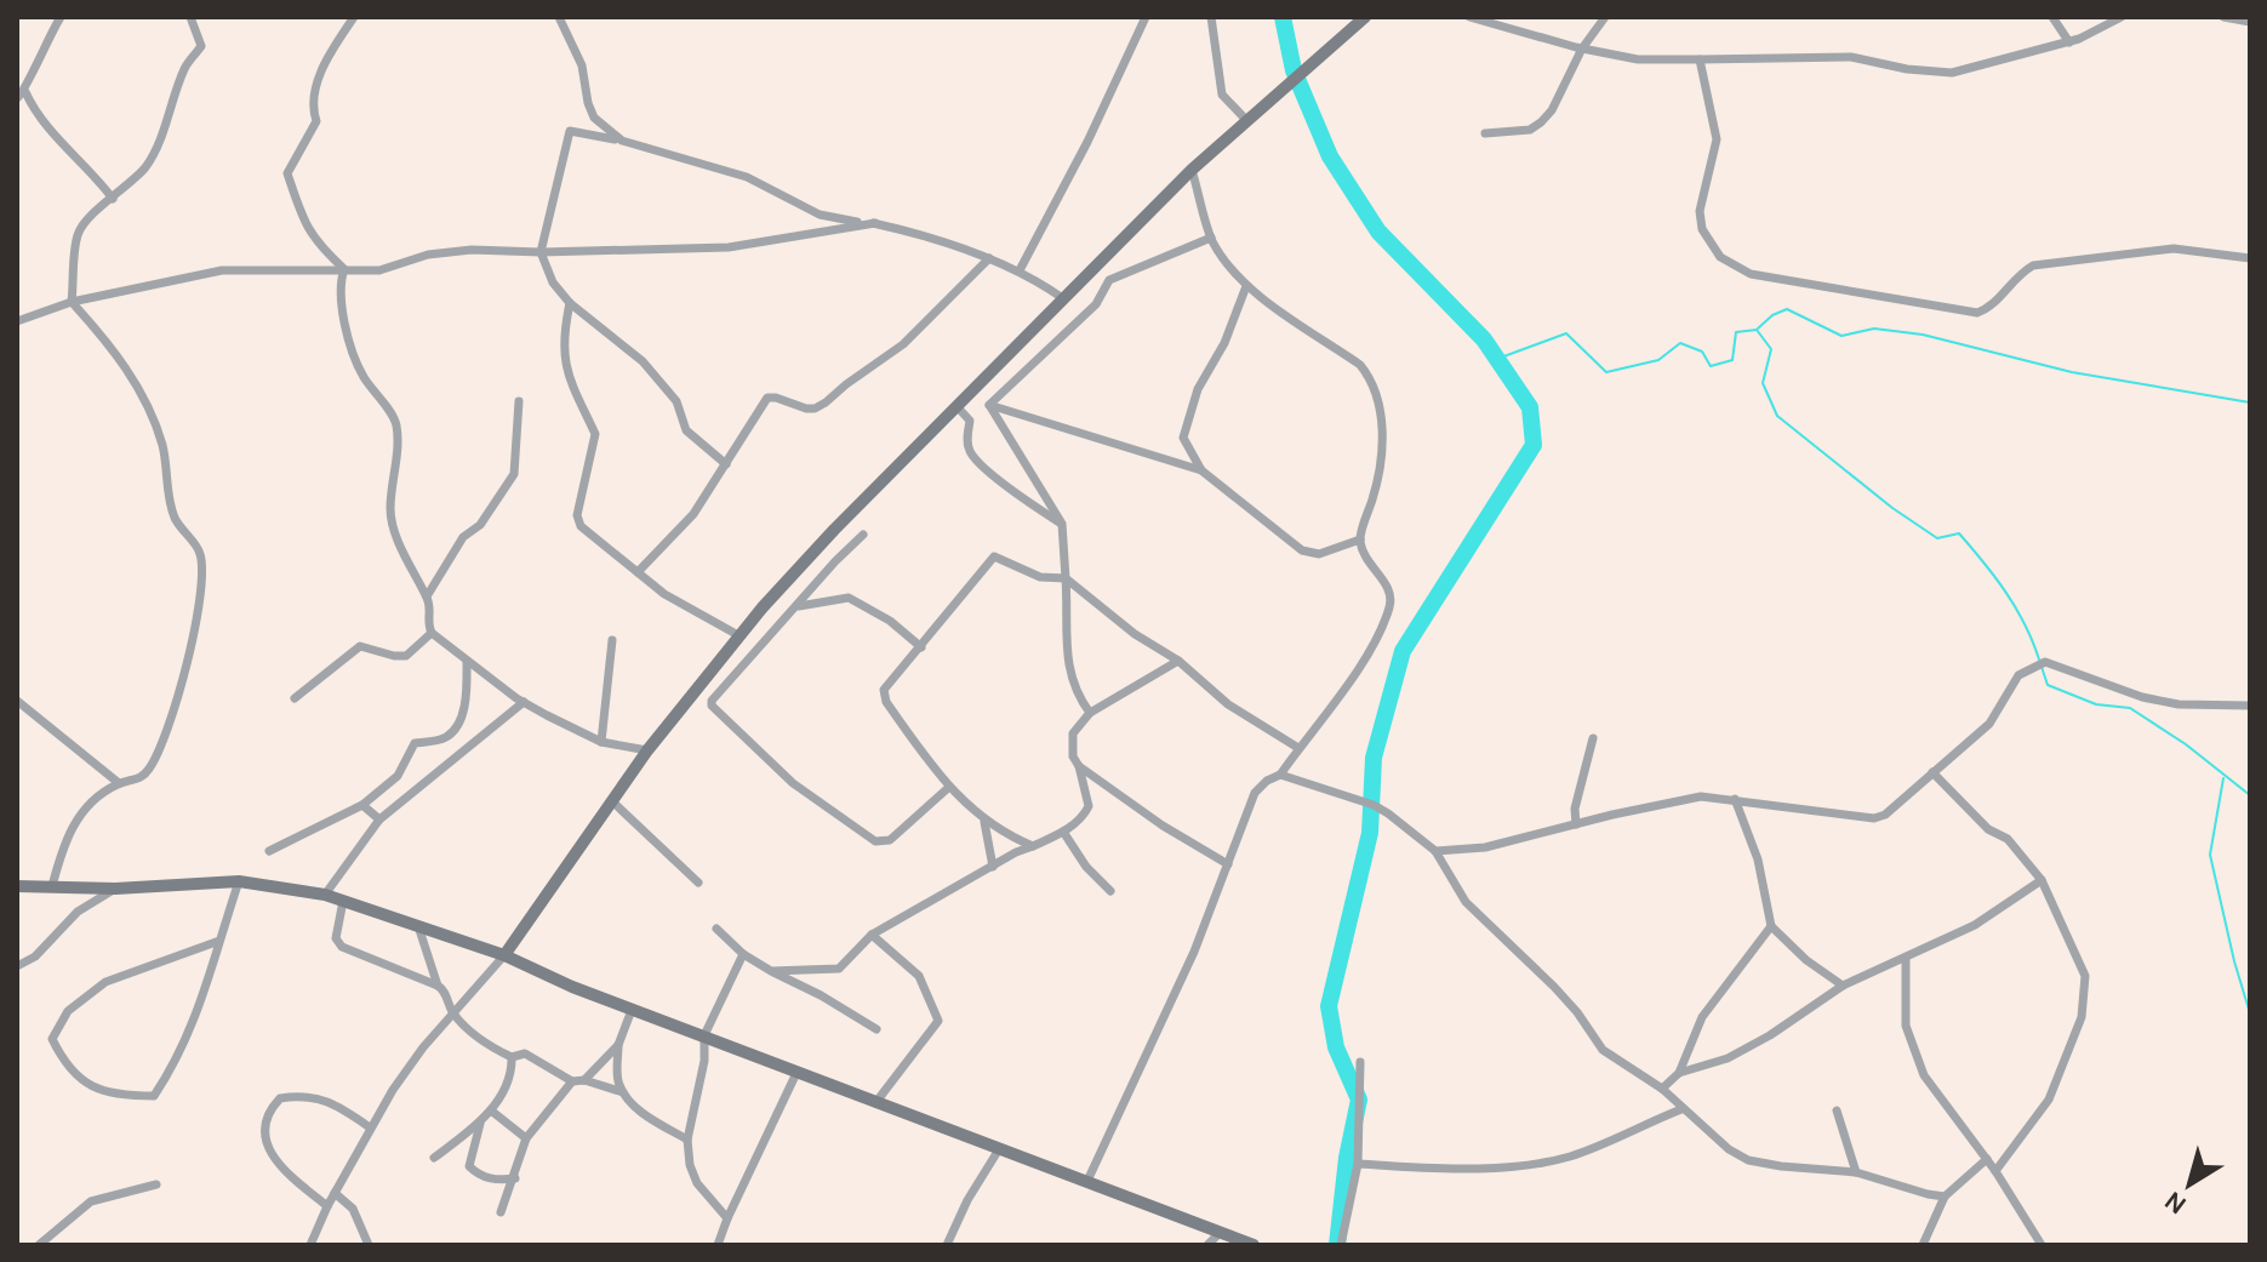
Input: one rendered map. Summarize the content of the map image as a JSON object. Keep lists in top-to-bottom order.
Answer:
{
  "north": "bottom left"
}
